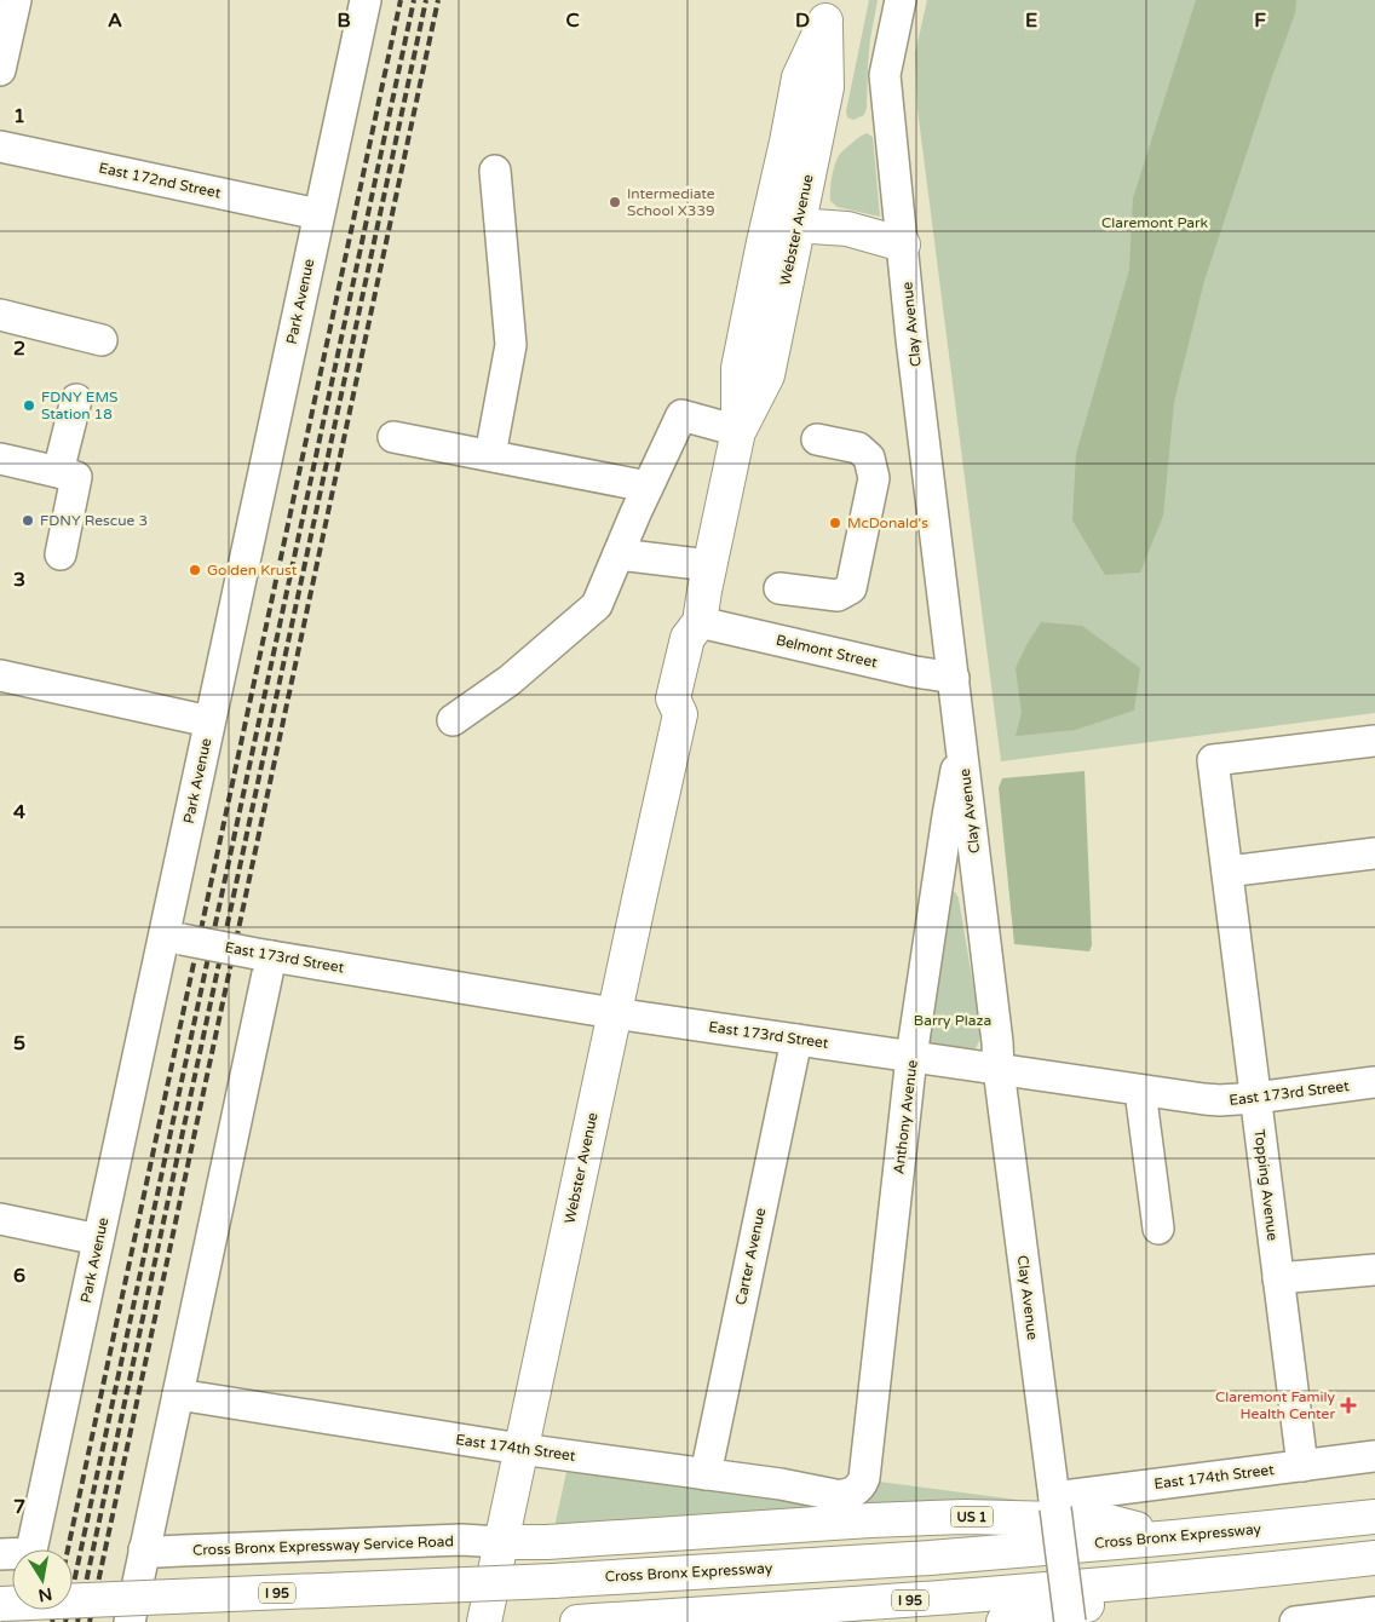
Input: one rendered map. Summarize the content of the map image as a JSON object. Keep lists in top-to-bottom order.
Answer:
{
  "streets": {
    "main road": [
      "Webster Avenue",
      "US 1",
      "Cross Bronx Expressway",
      "I 95"
    ],
    "street": [
      "East 172nd Street",
      "Park Avenue",
      "Clay Avenue",
      "Belmont Street",
      "East 173rd Street",
      "Anthony Avenue",
      "Topping Avenue",
      "Carter Avenue",
      "East 174th Street",
      "Cross Bronx Expressway Service Road"
    ]
  },
  "crossings": [
    ["East 172nd Street", "Park Avenue"],
    ["Webster Avenue", "Belmont Street"],
    ["Webster Avenue", "East 173rd Street"],
    ["Webster Avenue", "East 174th Street"],
    ["Webster Avenue", "US 1"],
    ["Webster Avenue", "Cross Bronx Expressway Service Road"],
    ["Park Avenue", "East 173rd Street"],
    ["Clay Avenue", "Belmont Street"],
    ["Clay Avenue", "East 173rd Street"],
    ["Clay Avenue", "Anthony Avenue"],
    ["Clay Avenue", "East 174th Street"],
    ["East 173rd Street", "Anthony Avenue"],
    ["East 173rd Street", "Topping Avenue"],
    ["East 173rd Street", "Carter Avenue"],
    ["Anthony Avenue", "East 174th Street"],
    ["Topping Avenue", "East 174th Street"],
    ["Carter Avenue", "East 174th Street"],
    ["US 1", "Cross Bronx Expressway"],
    ["US 1", "Cross Bronx Expressway Service Road"]
  ],
  "parks": ["Claremont Park", "Barry Plaza"],
  "places": {
    "other": [
      "Intermediate School X339",
      "FDNY EMS Station 18",
      "FDNY Rescue 3",
      "McDonald's",
      "Golden Krust"
    ],
    "health": ["Claremont Family Health Center"]
  },
  "north": "bottom",
  "grid": {
    "columns": [
      "A",
      "B",
      "C",
      "D",
      "E",
      "F"
    ],
    "rows": [
      "1",
      "2",
      "3",
      "4",
      "5",
      "6",
      "7"
    ]
  }
}
